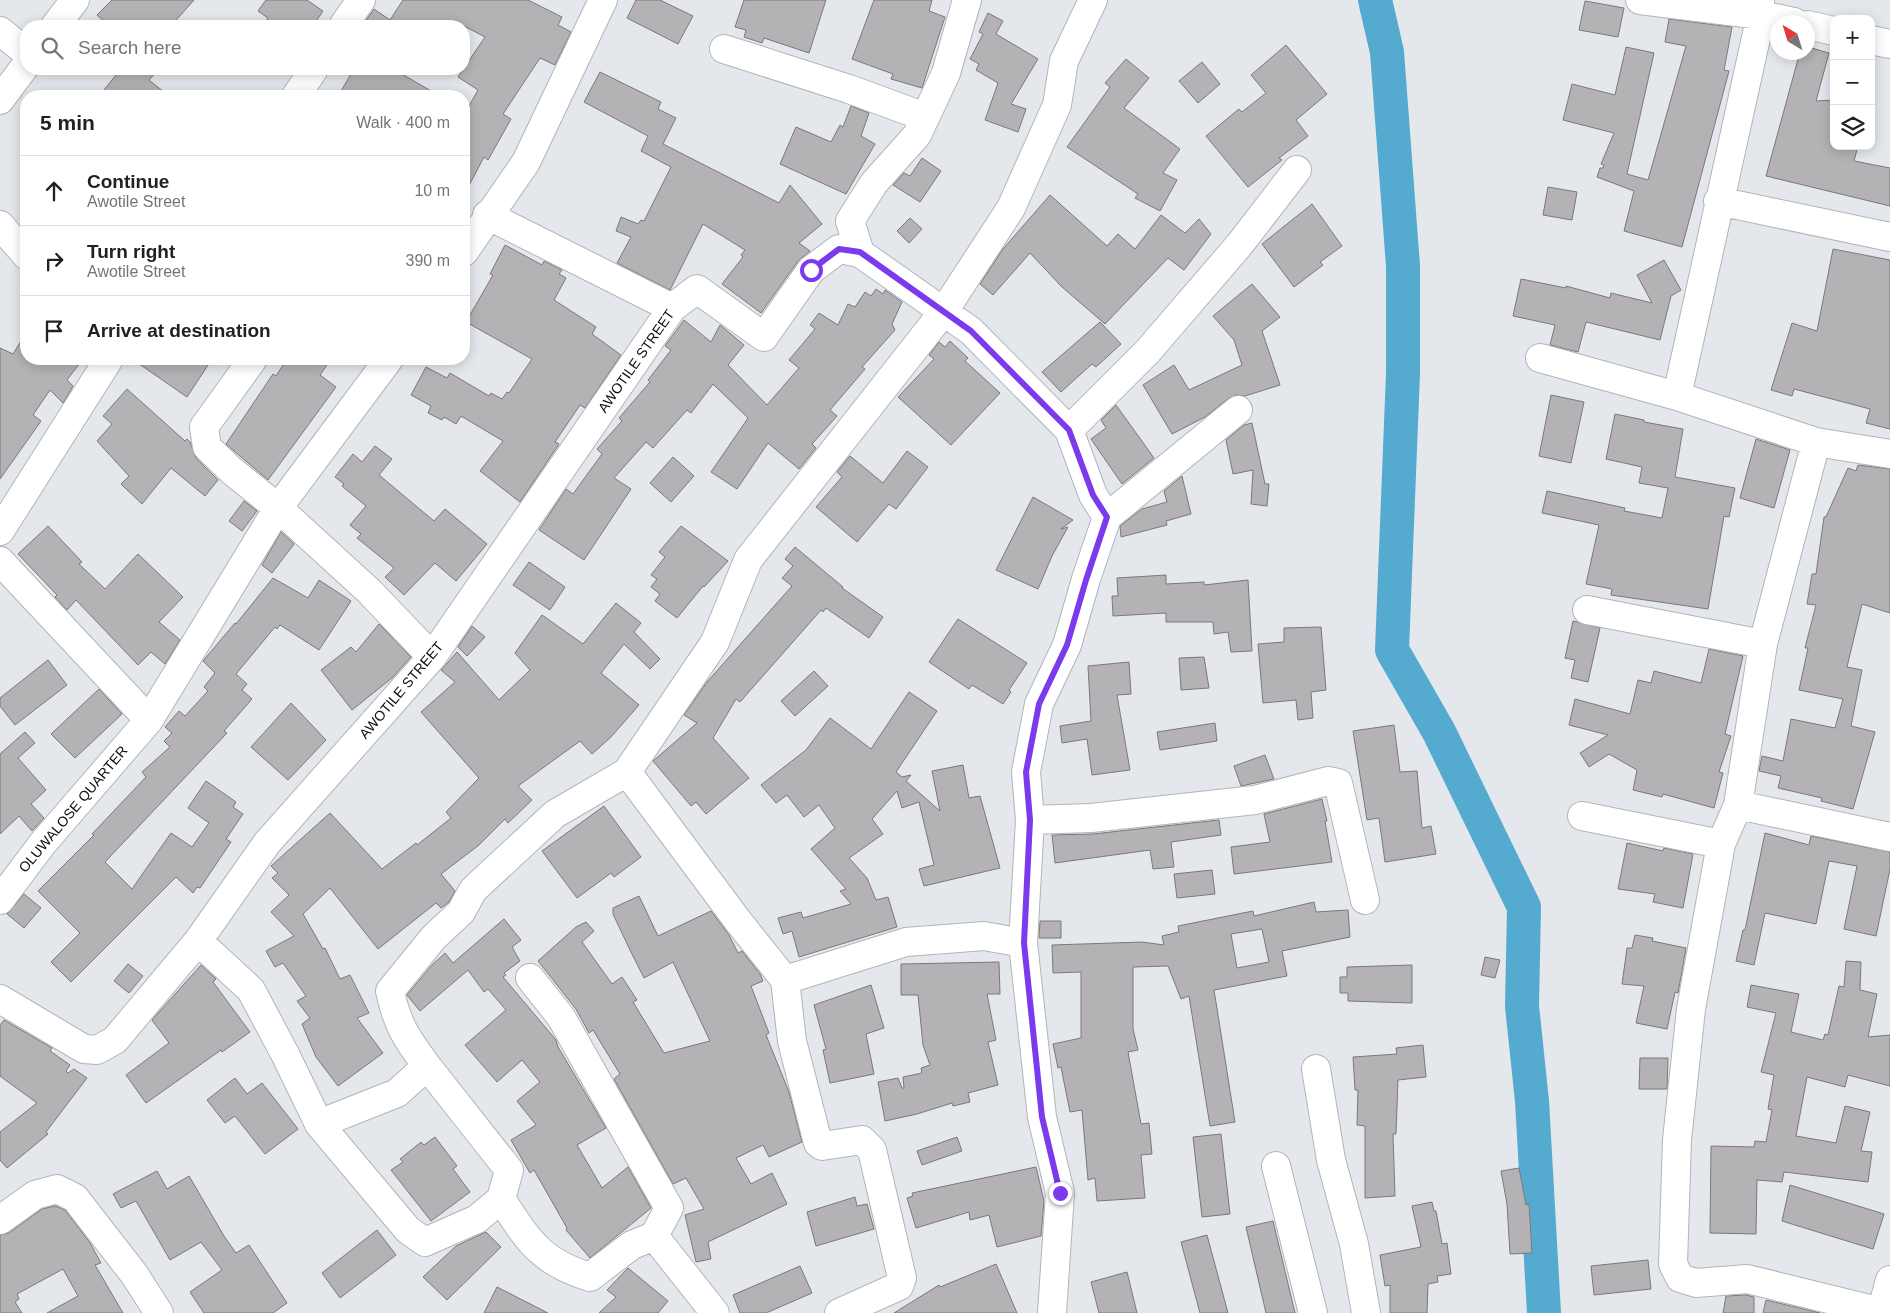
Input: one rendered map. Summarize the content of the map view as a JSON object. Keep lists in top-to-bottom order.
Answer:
{
  "streets": {
    "street": ["AWOTILE STREET", "OLUWALOSE QUARTER"]
  },
  "north": "top left",
  "page": {
    "map_buttons": ["+", "−"],
    "search": "Search here",
    "heading": ["5 min", "Walk · 400 m"],
    "list": [
      ["Continue", "Awotile Street", "10 m"],
      ["Turn right", "Awotile Street", "390 m"],
      "Arrive at destination"
    ]
  }
}
